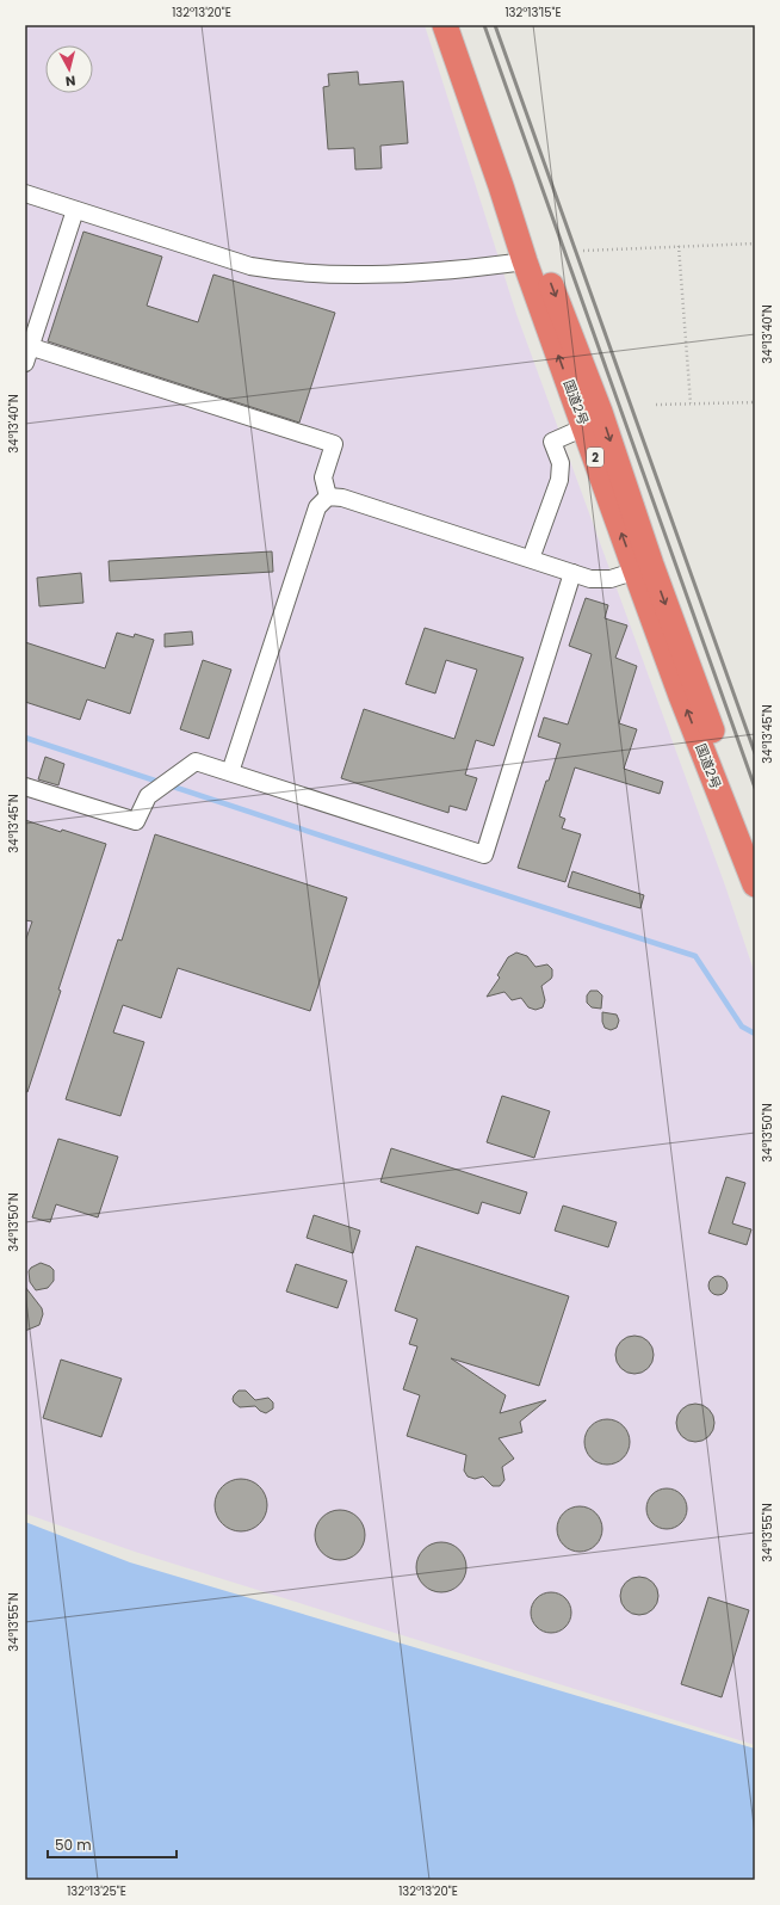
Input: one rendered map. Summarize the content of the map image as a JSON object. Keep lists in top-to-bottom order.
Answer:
{
  "streets": {
    "highway": ["国道2号", "2"]
  },
  "scale_bar": "50 m",
  "north": "bottom",
  "coordinates": [
    "132°13'20\"E",
    "132°13'15\"E",
    "34°13'40\"N",
    "34°13'45\"N",
    "34°13'50\"N",
    "34°13'55\"N",
    "132°13'25\"E"
  ]
}
